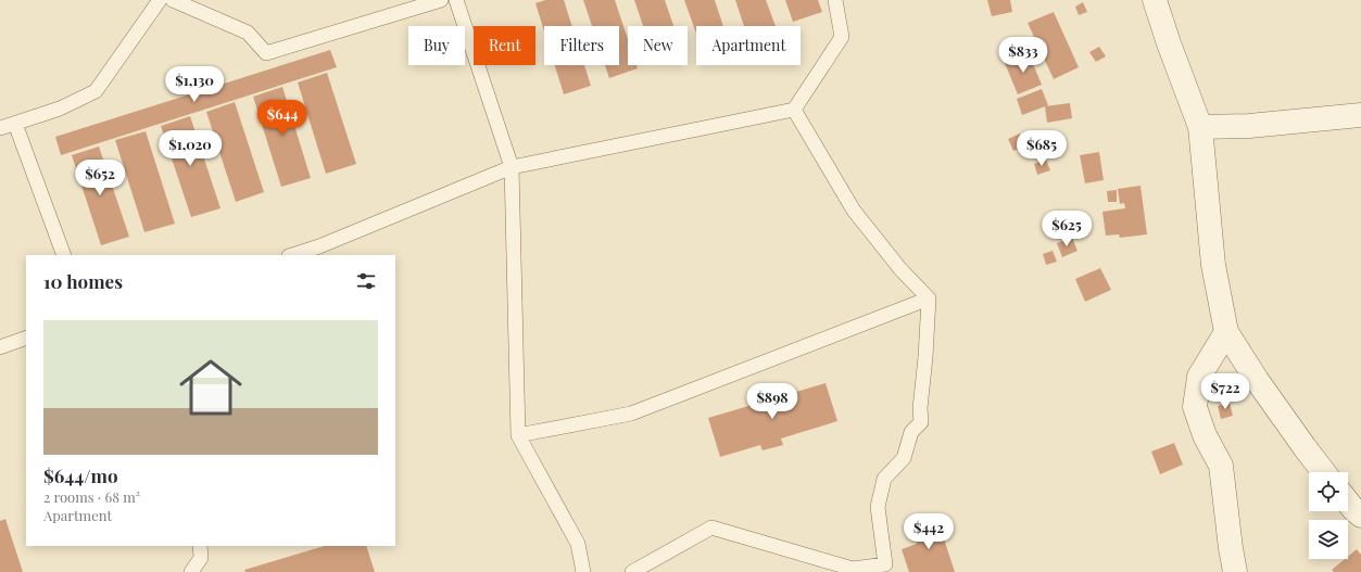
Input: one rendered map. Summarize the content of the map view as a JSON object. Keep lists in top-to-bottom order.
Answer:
{
  "page": {
    "chip": [
      "Buy",
      "Rent",
      "Filters",
      "New",
      "Apartment"
    ],
    "price": [
      "$833",
      "$1,130",
      "$644",
      "$1,020",
      "$685",
      "$652",
      "$625",
      "$722",
      "$898",
      "$442"
    ],
    "heading": "10 homes",
    "list": [
      {
        "name": "$644/mo",
        "note": "2 rooms · 68 m² · Apartment"
      }
    ]
  }
}
